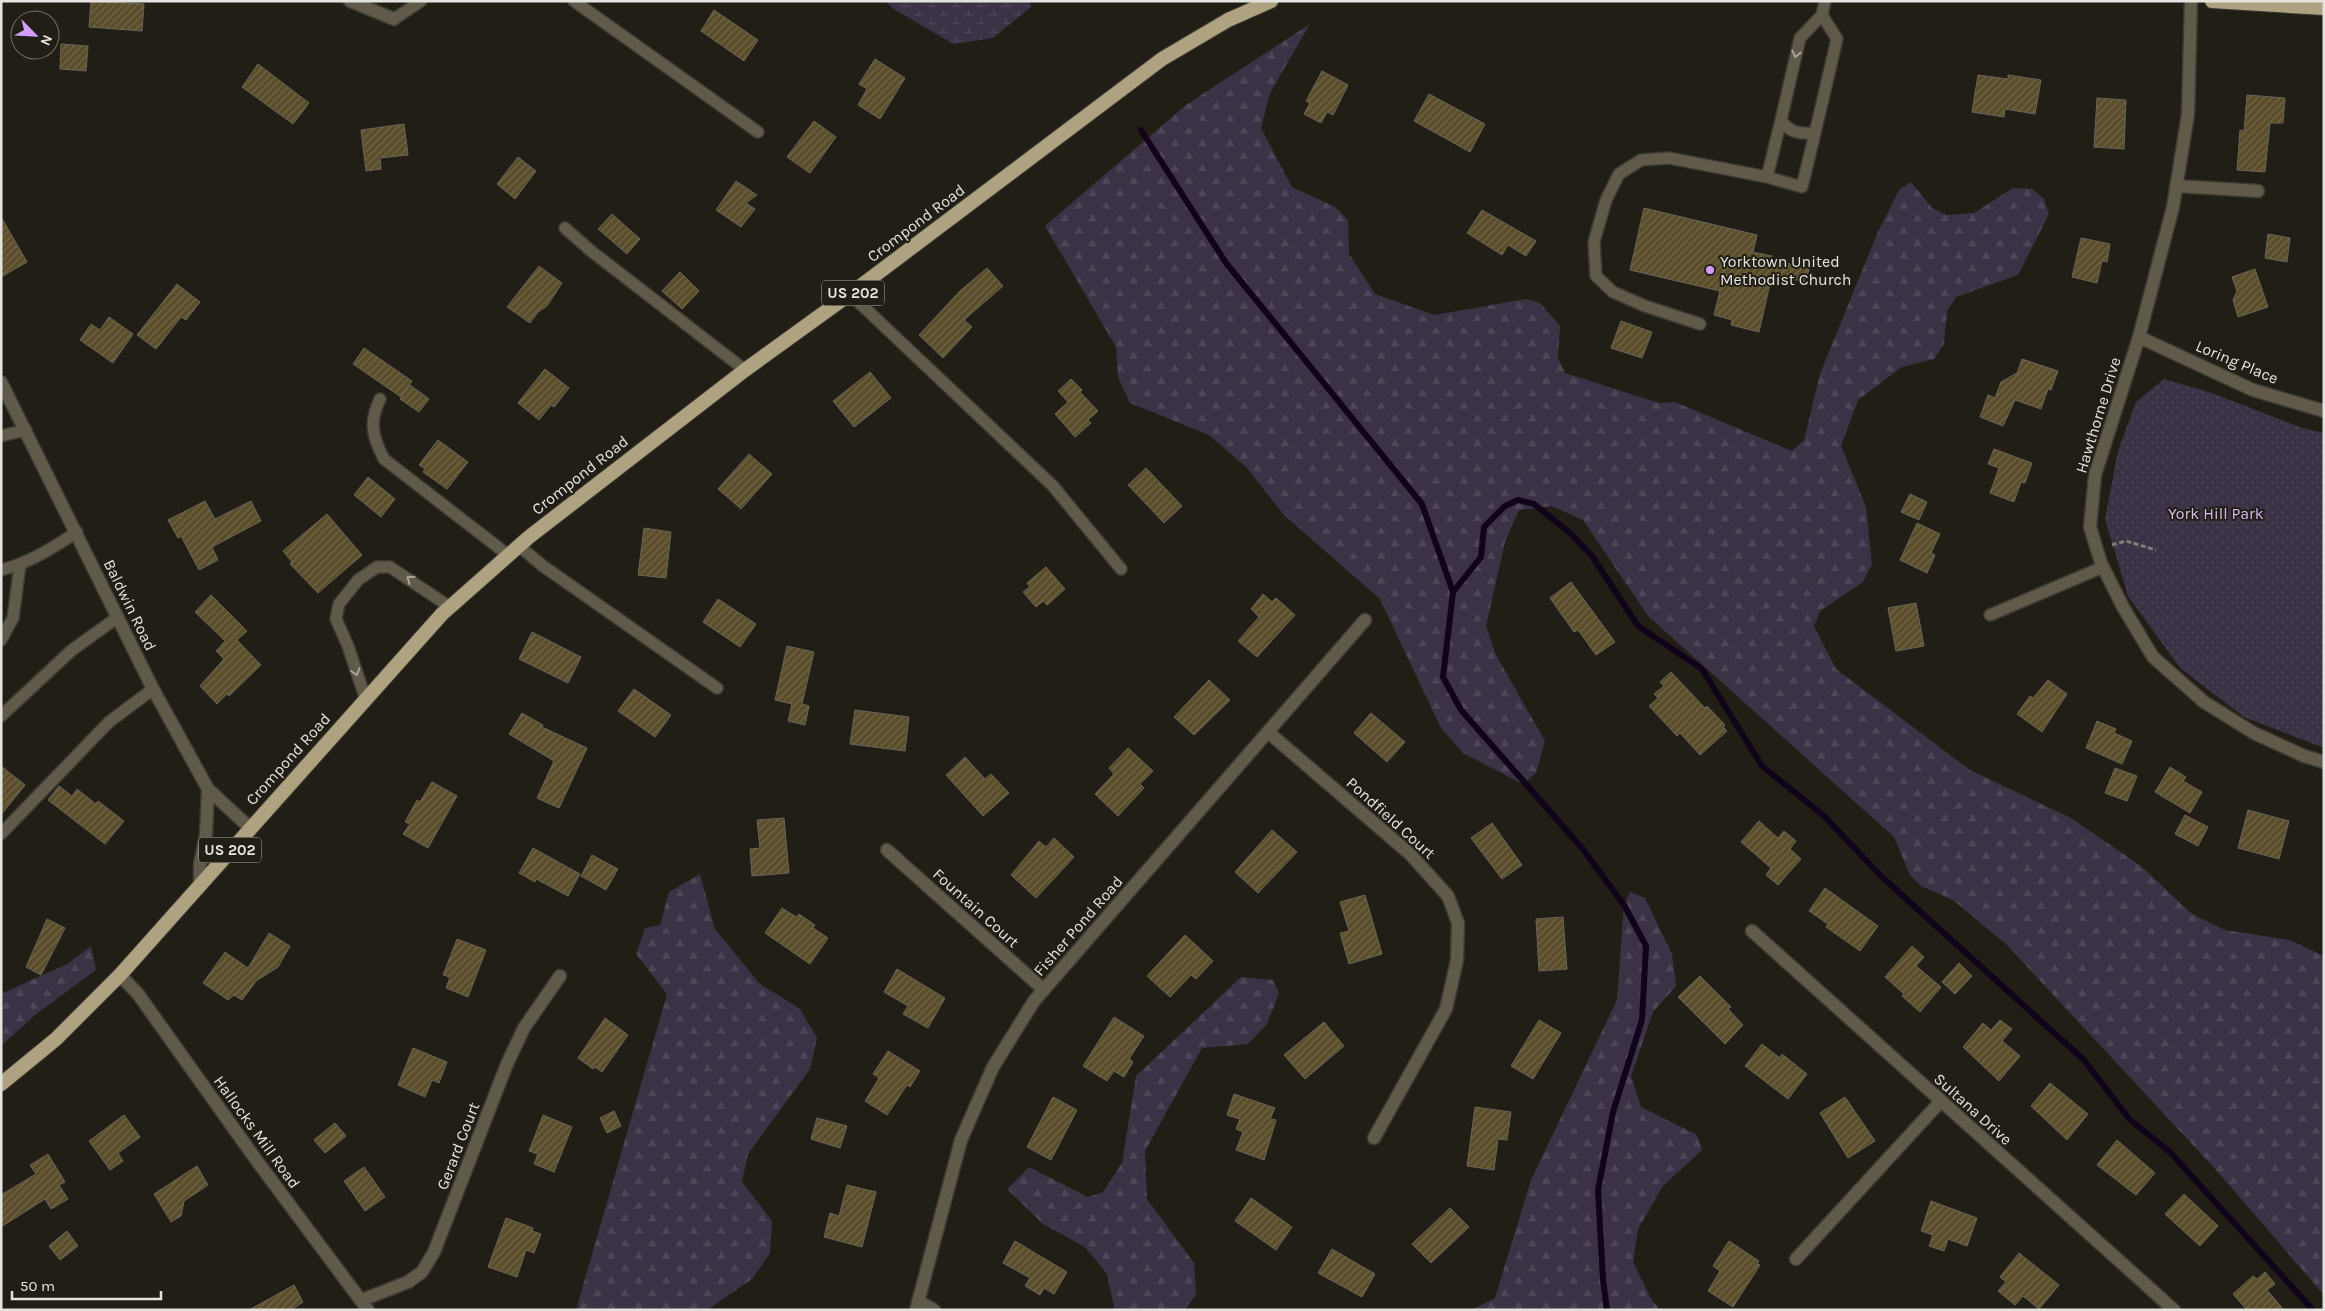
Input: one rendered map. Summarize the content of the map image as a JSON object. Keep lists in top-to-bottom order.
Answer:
{
  "streets": {
    "highway": ["Crompond Road", "US 202"],
    "street": [
      "Loring Place",
      "Hawthorne Drive",
      "Baldwin Road",
      "Pondfield Court",
      "Fountain Court",
      "Fisher Pond Road",
      "Sultana Drive",
      "Hallocks Mill Road",
      "Gerard Court"
    ]
  },
  "crossings": [
    ["Crompond Road", "Baldwin Road"],
    ["Crompond Road", "Hallocks Mill Road"],
    ["Loring Place", "Hawthorne Drive"],
    ["Pondfield Court", "Fisher Pond Road"],
    ["Fountain Court", "Fisher Pond Road"],
    ["Hallocks Mill Road", "Gerard Court"]
  ],
  "parks": ["York Hill Park"],
  "places": ["Yorktown United Methodist Church"],
  "scale_bar": "50 m",
  "north": "bottom right"
}
